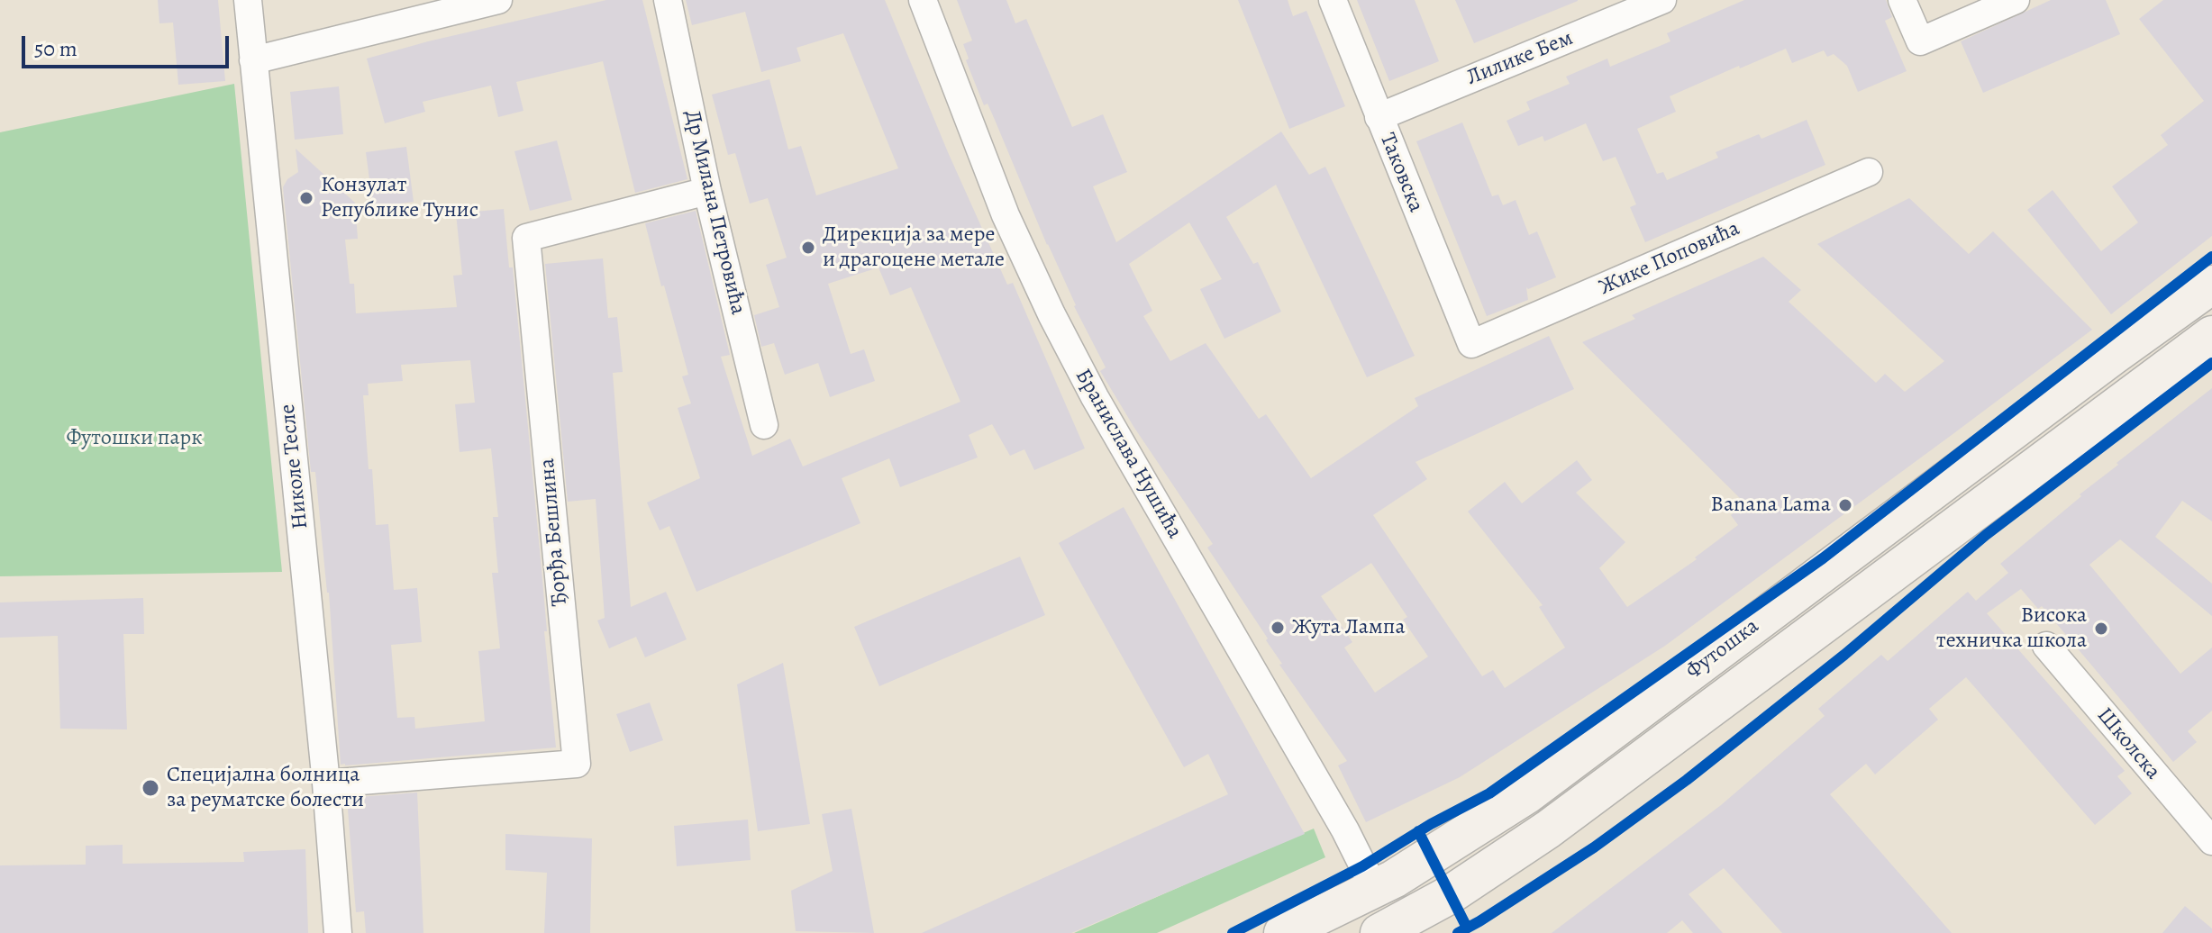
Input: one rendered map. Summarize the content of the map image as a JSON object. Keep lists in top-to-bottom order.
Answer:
{
  "streets": {
    "main road": ["Футошка"],
    "street": [
      "Лилике Бем",
      "Таковска",
      "Др Милана Петровића",
      "Жике Поповића",
      "Бранислава Нушића",
      "Николе Тесле",
      "Ђорђа Бешлина",
      "Школска"
    ]
  },
  "crossings": [
    ["Лилике Бем", "Таковска"],
    ["Таковска", "Жике Поповића"],
    ["Др Милана Петровића", "Ђорђа Бешлина"],
    ["Бранислава Нушића", "Футошка"],
    ["Николе Тесле", "Ђорђа Бешлина"]
  ],
  "parks": ["Футошки парк"],
  "places": [
    "Конзулат Републике Тунис",
    "Дирекција за мере и драгоцене метале",
    "Banana Lama",
    "Жута Лампа",
    "Висока техничка школа",
    "Специјална болница за реуматске болести"
  ],
  "scale_bar": "50 m"
}
